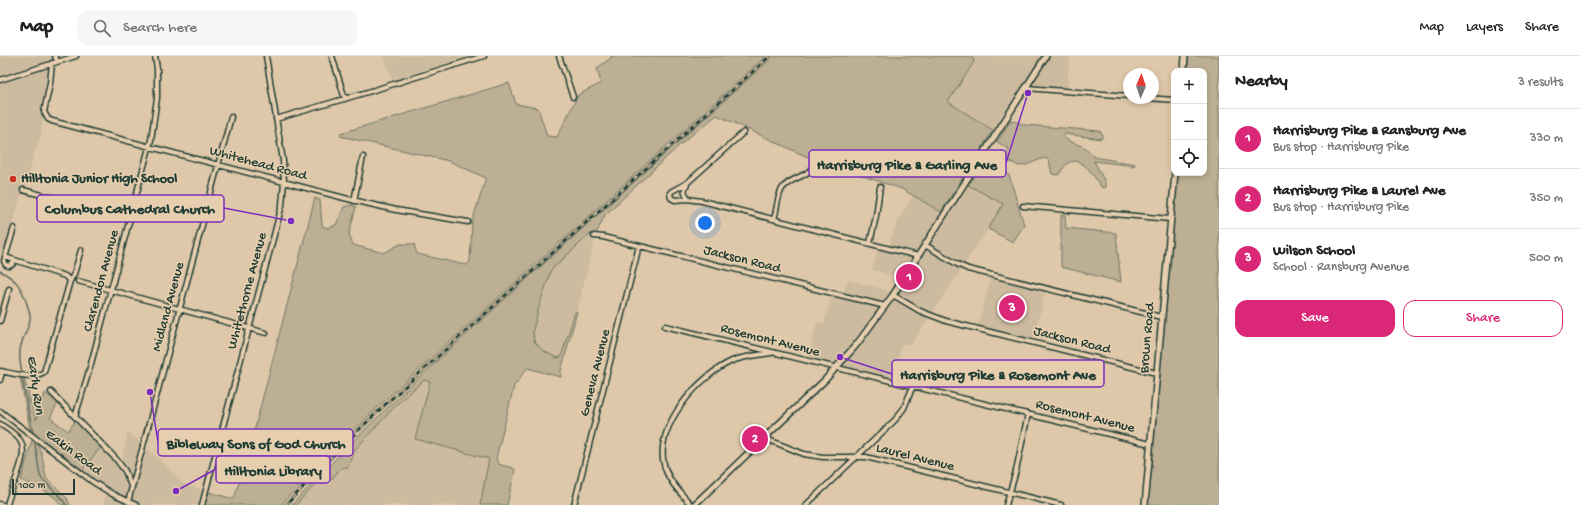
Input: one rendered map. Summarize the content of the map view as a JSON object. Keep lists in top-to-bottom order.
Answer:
{
  "streets": {
    "main road": ["Brown Road"],
    "street": [
      "Whitehead Road",
      "Jackson Road",
      "Clarendon Avenue",
      "Whitethorne Avenue",
      "Midland Avenue",
      "Rosemont Avenue",
      "Geneva Avenue",
      "Eakin Road",
      "Laurel Avenue"
    ]
  },
  "crossings": [
    ["Whitehead Road", "Clarendon Avenue"],
    ["Whitehead Road", "Whitethorne Avenue"],
    ["Whitehead Road", "Midland Avenue"],
    ["Jackson Road", "Brown Road"],
    ["Jackson Road", "Geneva Avenue"],
    ["Midland Avenue", "Eakin Road"],
    ["Brown Road", "Rosemont Avenue"]
  ],
  "water": ["Early Run"],
  "places": [
    "Harrisburg Pike & Garling Ave",
    "Hilltonia Junior High School",
    "Columbus Cathedral Church",
    "Harrisburg Pike & Rosemont Ave",
    "Bibleway Sons of God Church",
    "Hilltonia Library"
  ],
  "scale_bar": "100 m",
  "north": "top",
  "page": {
    "header": "Map",
    "search": "Search here",
    "nav": ["Map", "Layers", "Share"],
    "heading": ["Nearby", "3 results"],
    "map_buttons": ["+", "−"],
    "list": [
      {
        "mark": "1",
        "name": "Harrisburg Pike & Ransburg Ave",
        "note": "Bus stop · Harrisburg Pike",
        "value": "330 m"
      },
      {
        "mark": "2",
        "name": "Harrisburg Pike & Laurel Ave",
        "note": "Bus stop · Harrisburg Pike",
        "value": "350 m"
      },
      {
        "mark": "3",
        "name": "Wilson School",
        "note": "School · Ransburg Avenue",
        "value": "500 m"
      }
    ],
    "pins": ["1", "3", "2"],
    "buttons": ["Save", "Share"],
    "scale": "100 m"
  }
}
